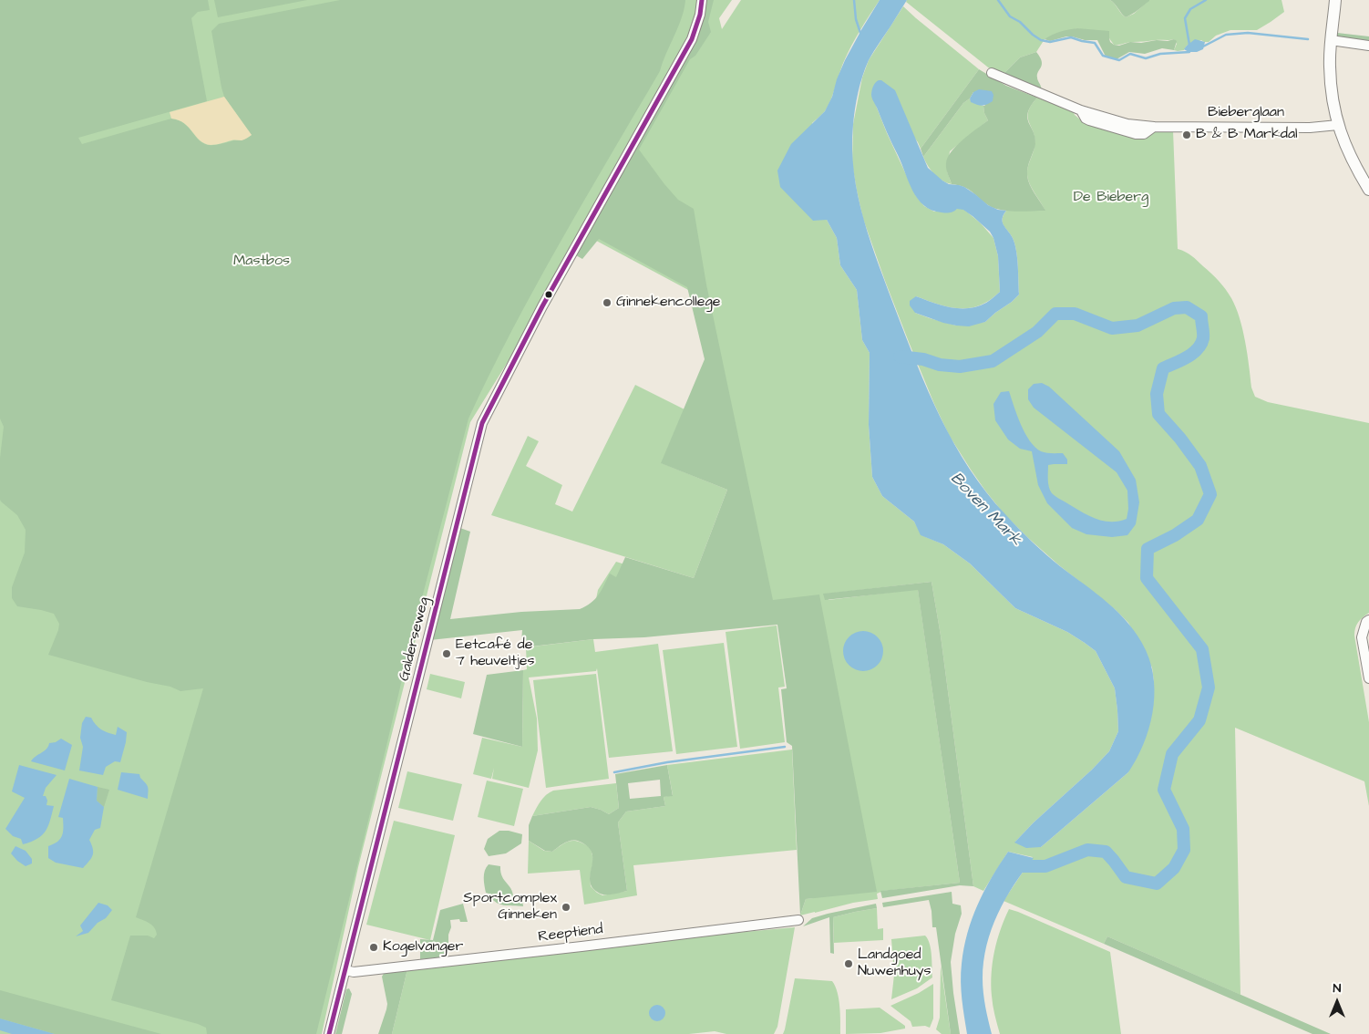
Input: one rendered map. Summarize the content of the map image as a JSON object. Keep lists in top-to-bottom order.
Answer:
{
  "streets": {
    "street": ["Bieberglaan", "Galderseweg", "Reeptiend"]
  },
  "crossings": [
    ["Galderseweg", "Reeptiend"]
  ],
  "water": ["Boven Mark"],
  "parks": ["De Bieberg", "Mastbos"],
  "places": [
    "B & B Markdal",
    "Ginnekencollege",
    "Eetcafé de 7 heuveltjes",
    "Sportcomplex Ginneken",
    "Kogelvanger",
    "Landgoed Nuwenhuys"
  ],
  "north": "top"
}
